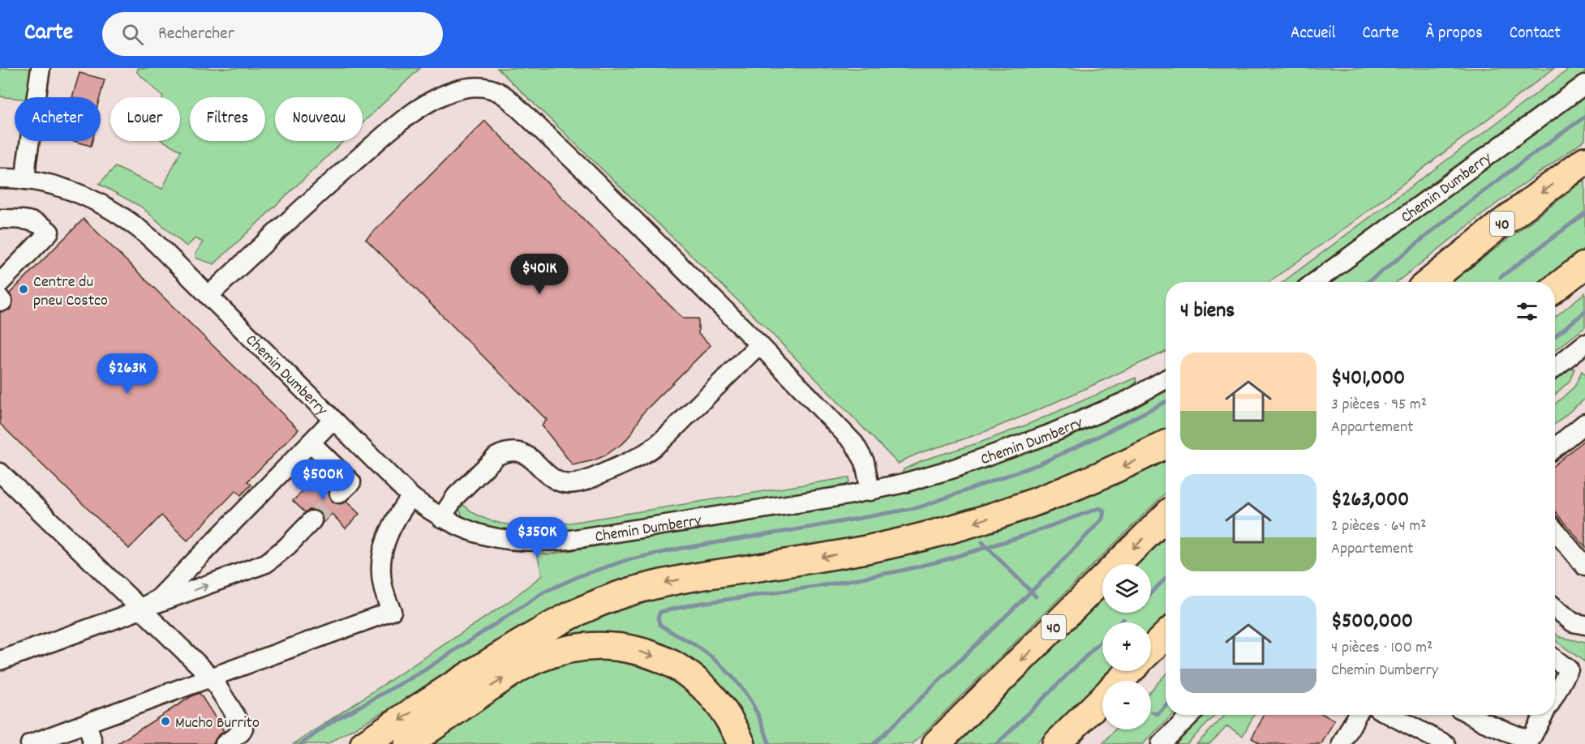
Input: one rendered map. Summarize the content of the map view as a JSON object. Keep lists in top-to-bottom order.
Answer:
{
  "streets": {
    "highway": ["40"],
    "street": ["Chemin Dumberry"]
  },
  "places": ["Centre du pneu Costco", "Mucho Burrito"],
  "page": {
    "header": "Carte",
    "search": "Rechercher",
    "nav": [
      "Accueil",
      "Carte",
      "À propos",
      "Contact"
    ],
    "chip": [
      "Acheter",
      "Louer",
      "Filtres",
      "Nouveau"
    ],
    "price": [
      "$401K",
      "$263K",
      "$500K",
      "$350K"
    ],
    "heading": "4 biens",
    "list": [
      {
        "name": "$401,000",
        "note": "3 pièces · 95 m² · Appartement"
      },
      {
        "name": "$263,000",
        "note": "2 pièces · 64 m² · Appartement"
      },
      {
        "name": "$500,000",
        "note": "4 pièces · 100 m² · Chemin Dumberry"
      }
    ],
    "map_buttons": ["+", "−"]
  }
}
